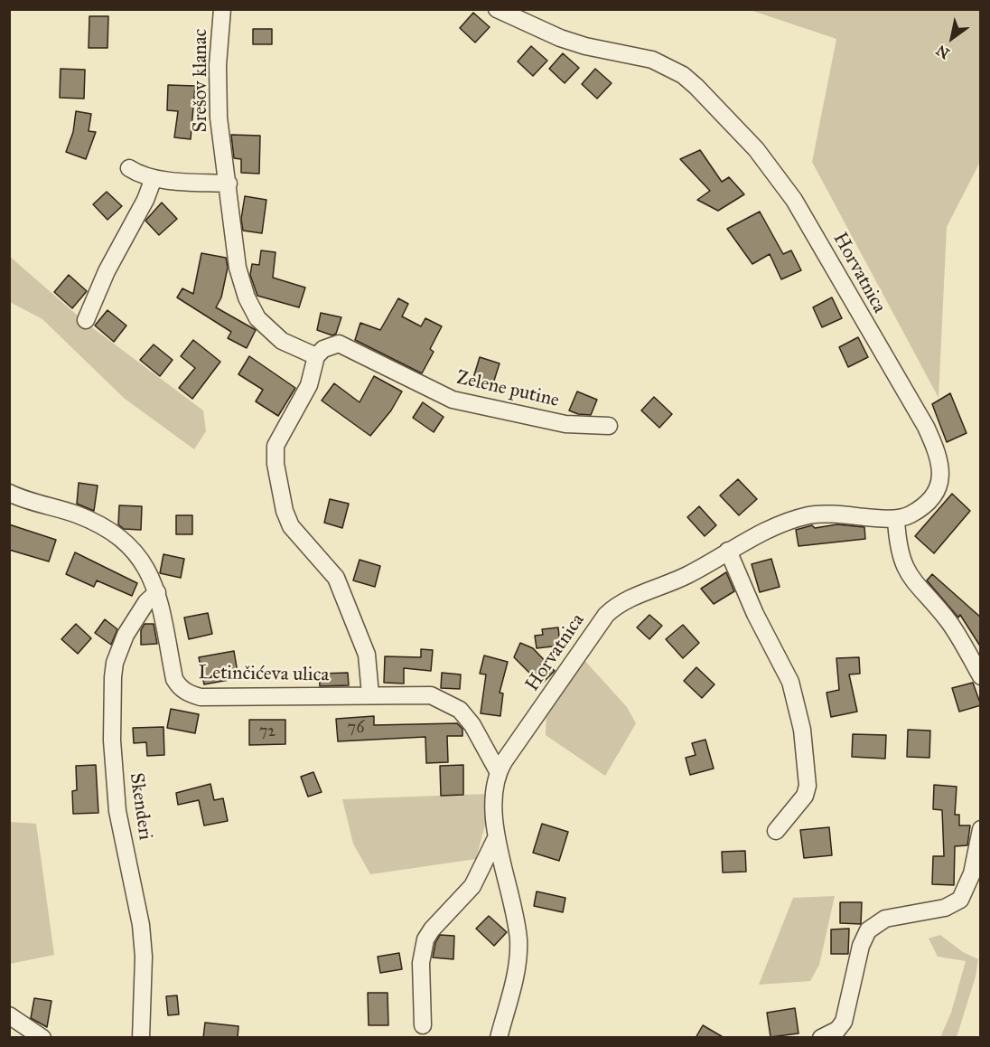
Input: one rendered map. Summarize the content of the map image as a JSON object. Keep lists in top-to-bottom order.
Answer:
{
  "streets": {
    "street": [
      "Srešov klanac",
      "Horvatnica",
      "Zelene putine",
      "Letinčićeva ulica",
      "Skenderi"
    ]
  },
  "crossings": [
    ["Srešov klanac", "Zelene putine"],
    ["Horvatnica", "Letinčićeva ulica"],
    ["Letinčićeva ulica", "Skenderi"]
  ],
  "house_numbers": ["76", "72"],
  "north": "bottom left"
}
